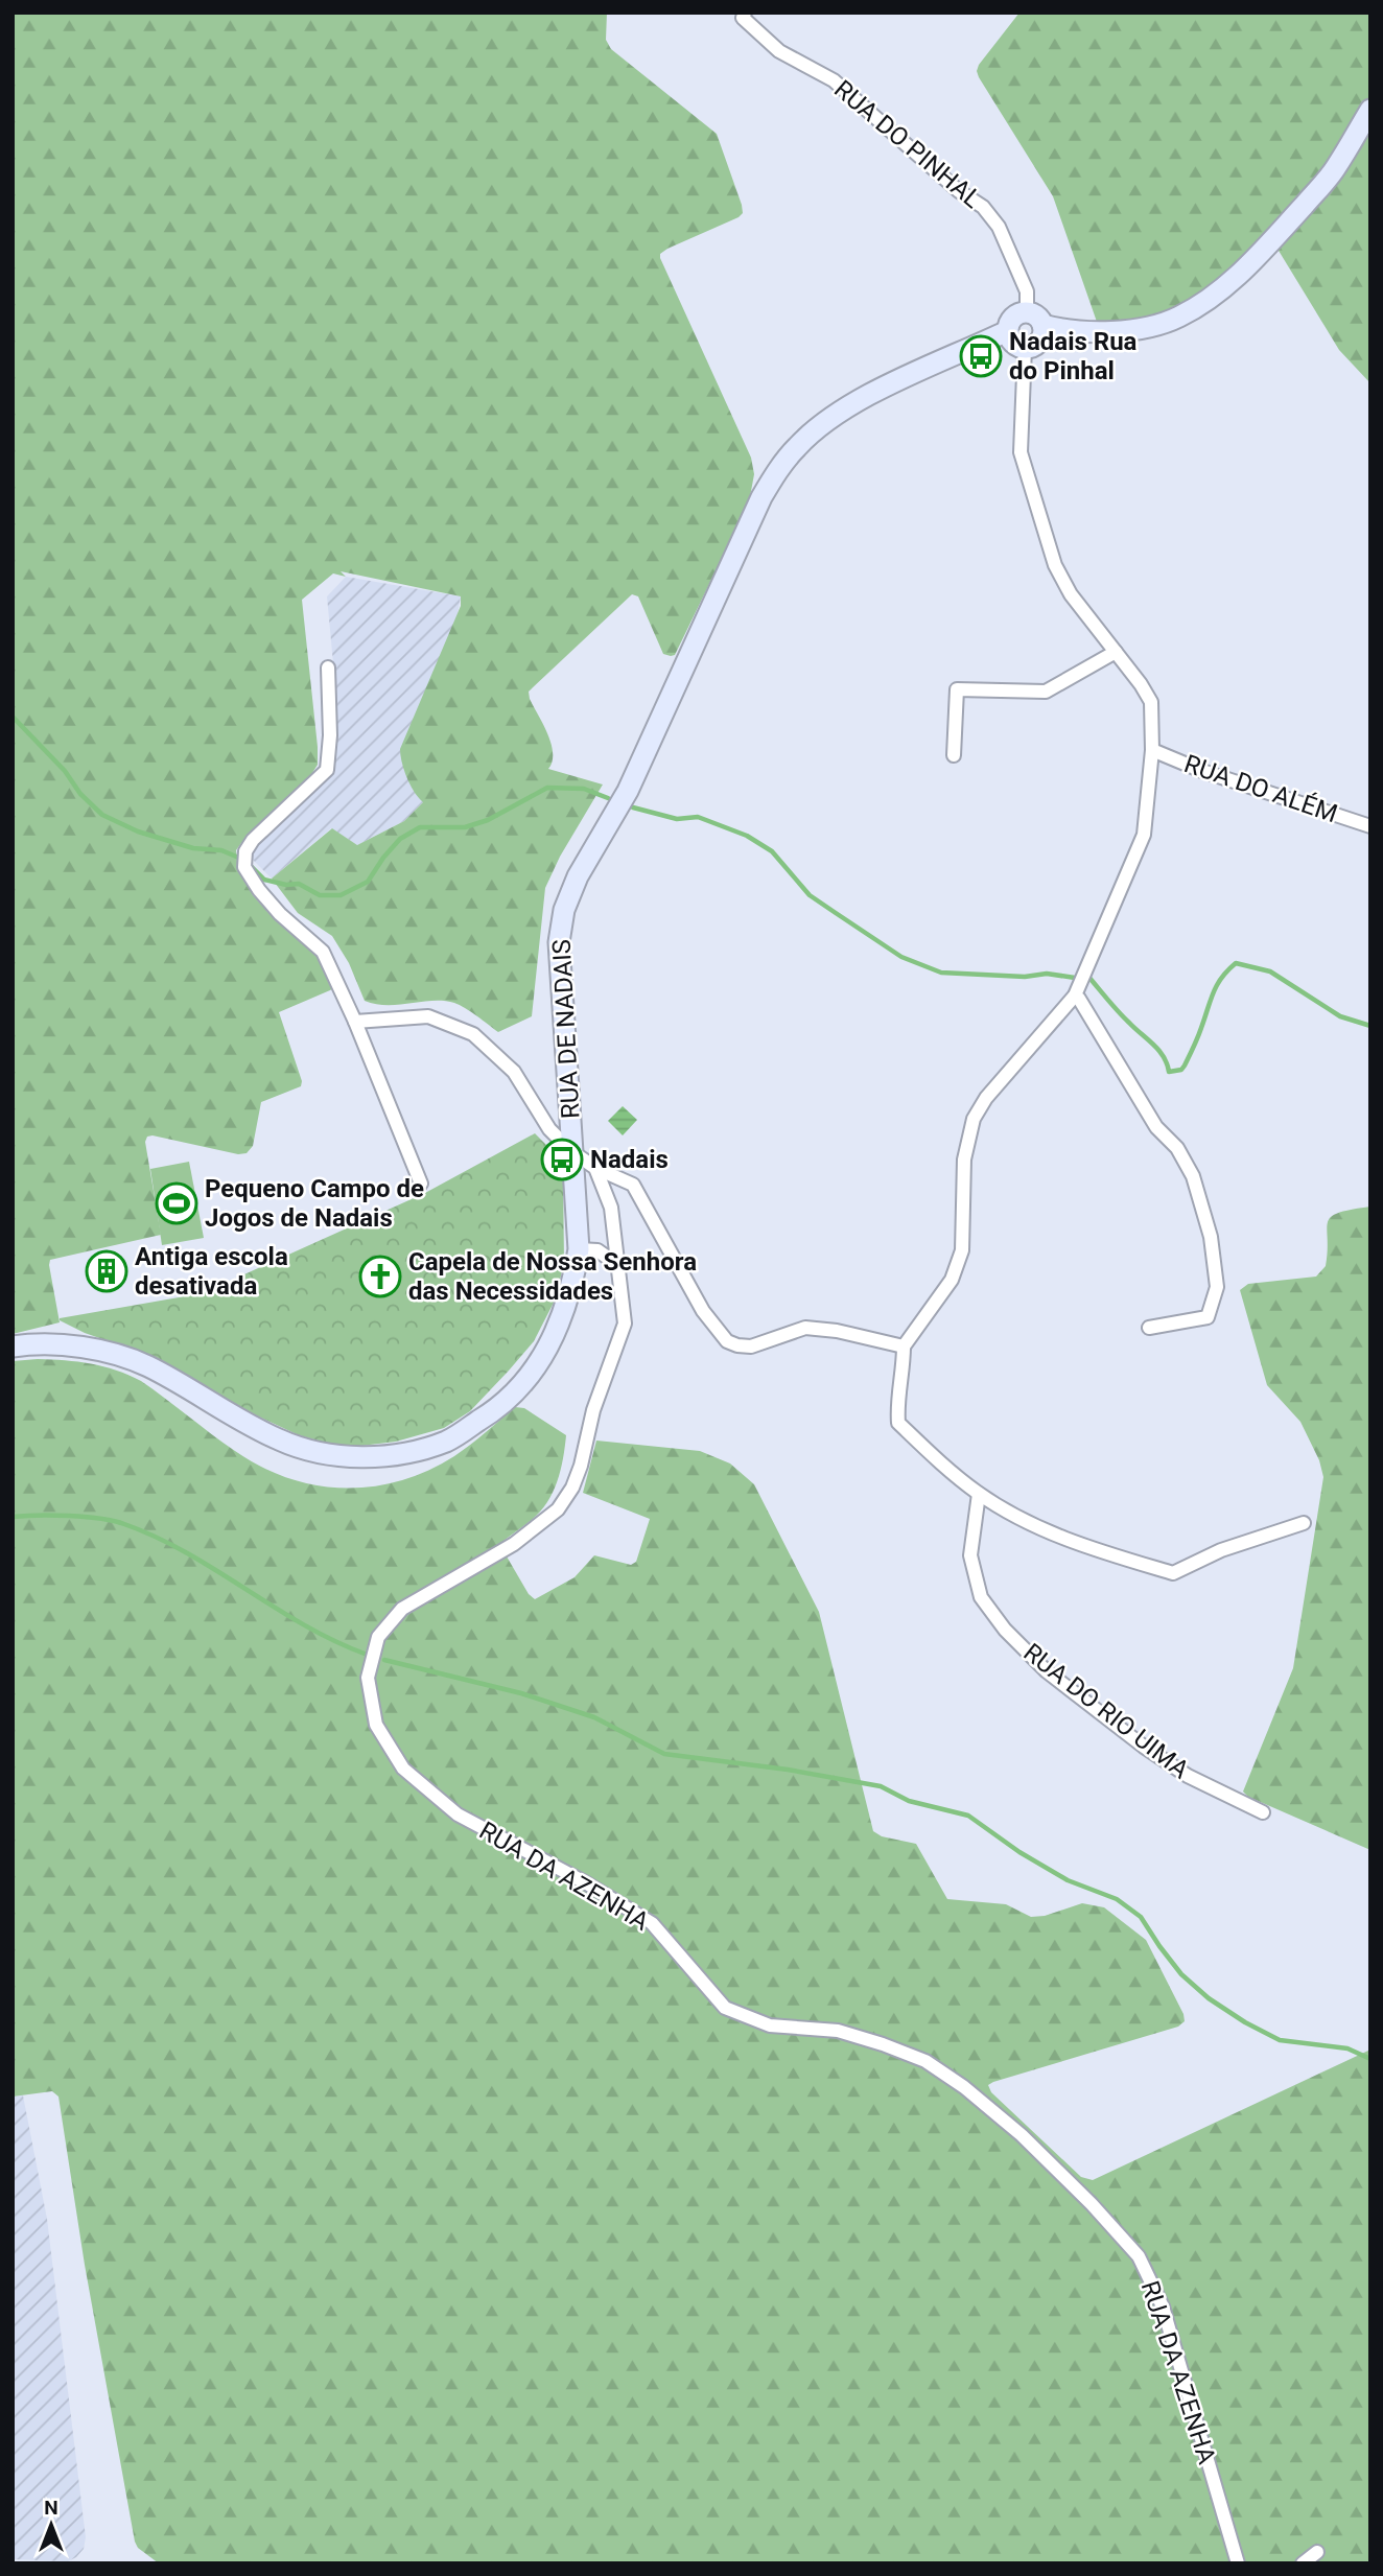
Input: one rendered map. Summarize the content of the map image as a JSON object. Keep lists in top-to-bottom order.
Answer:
{
  "streets": {
    "street": [
      "RUA DO PINHAL",
      "RUA DO ALÉM",
      "RUA DE NADAIS",
      "RUA DO RIO UIMA",
      "RUA DA AZENHA"
    ]
  },
  "crossings": [
    ["RUA DO PINHAL", "RUA DE NADAIS"]
  ],
  "places": {
    "bus stop": ["Nadais Rua do Pinhal", "Nadais"],
    "sports": ["Pequeno Campo de Jogos de Nadais"],
    "building": ["Antiga escola desativada"],
    "church": ["Capela de Nossa Senhora das Necessidades"]
  },
  "north": "top"
}
